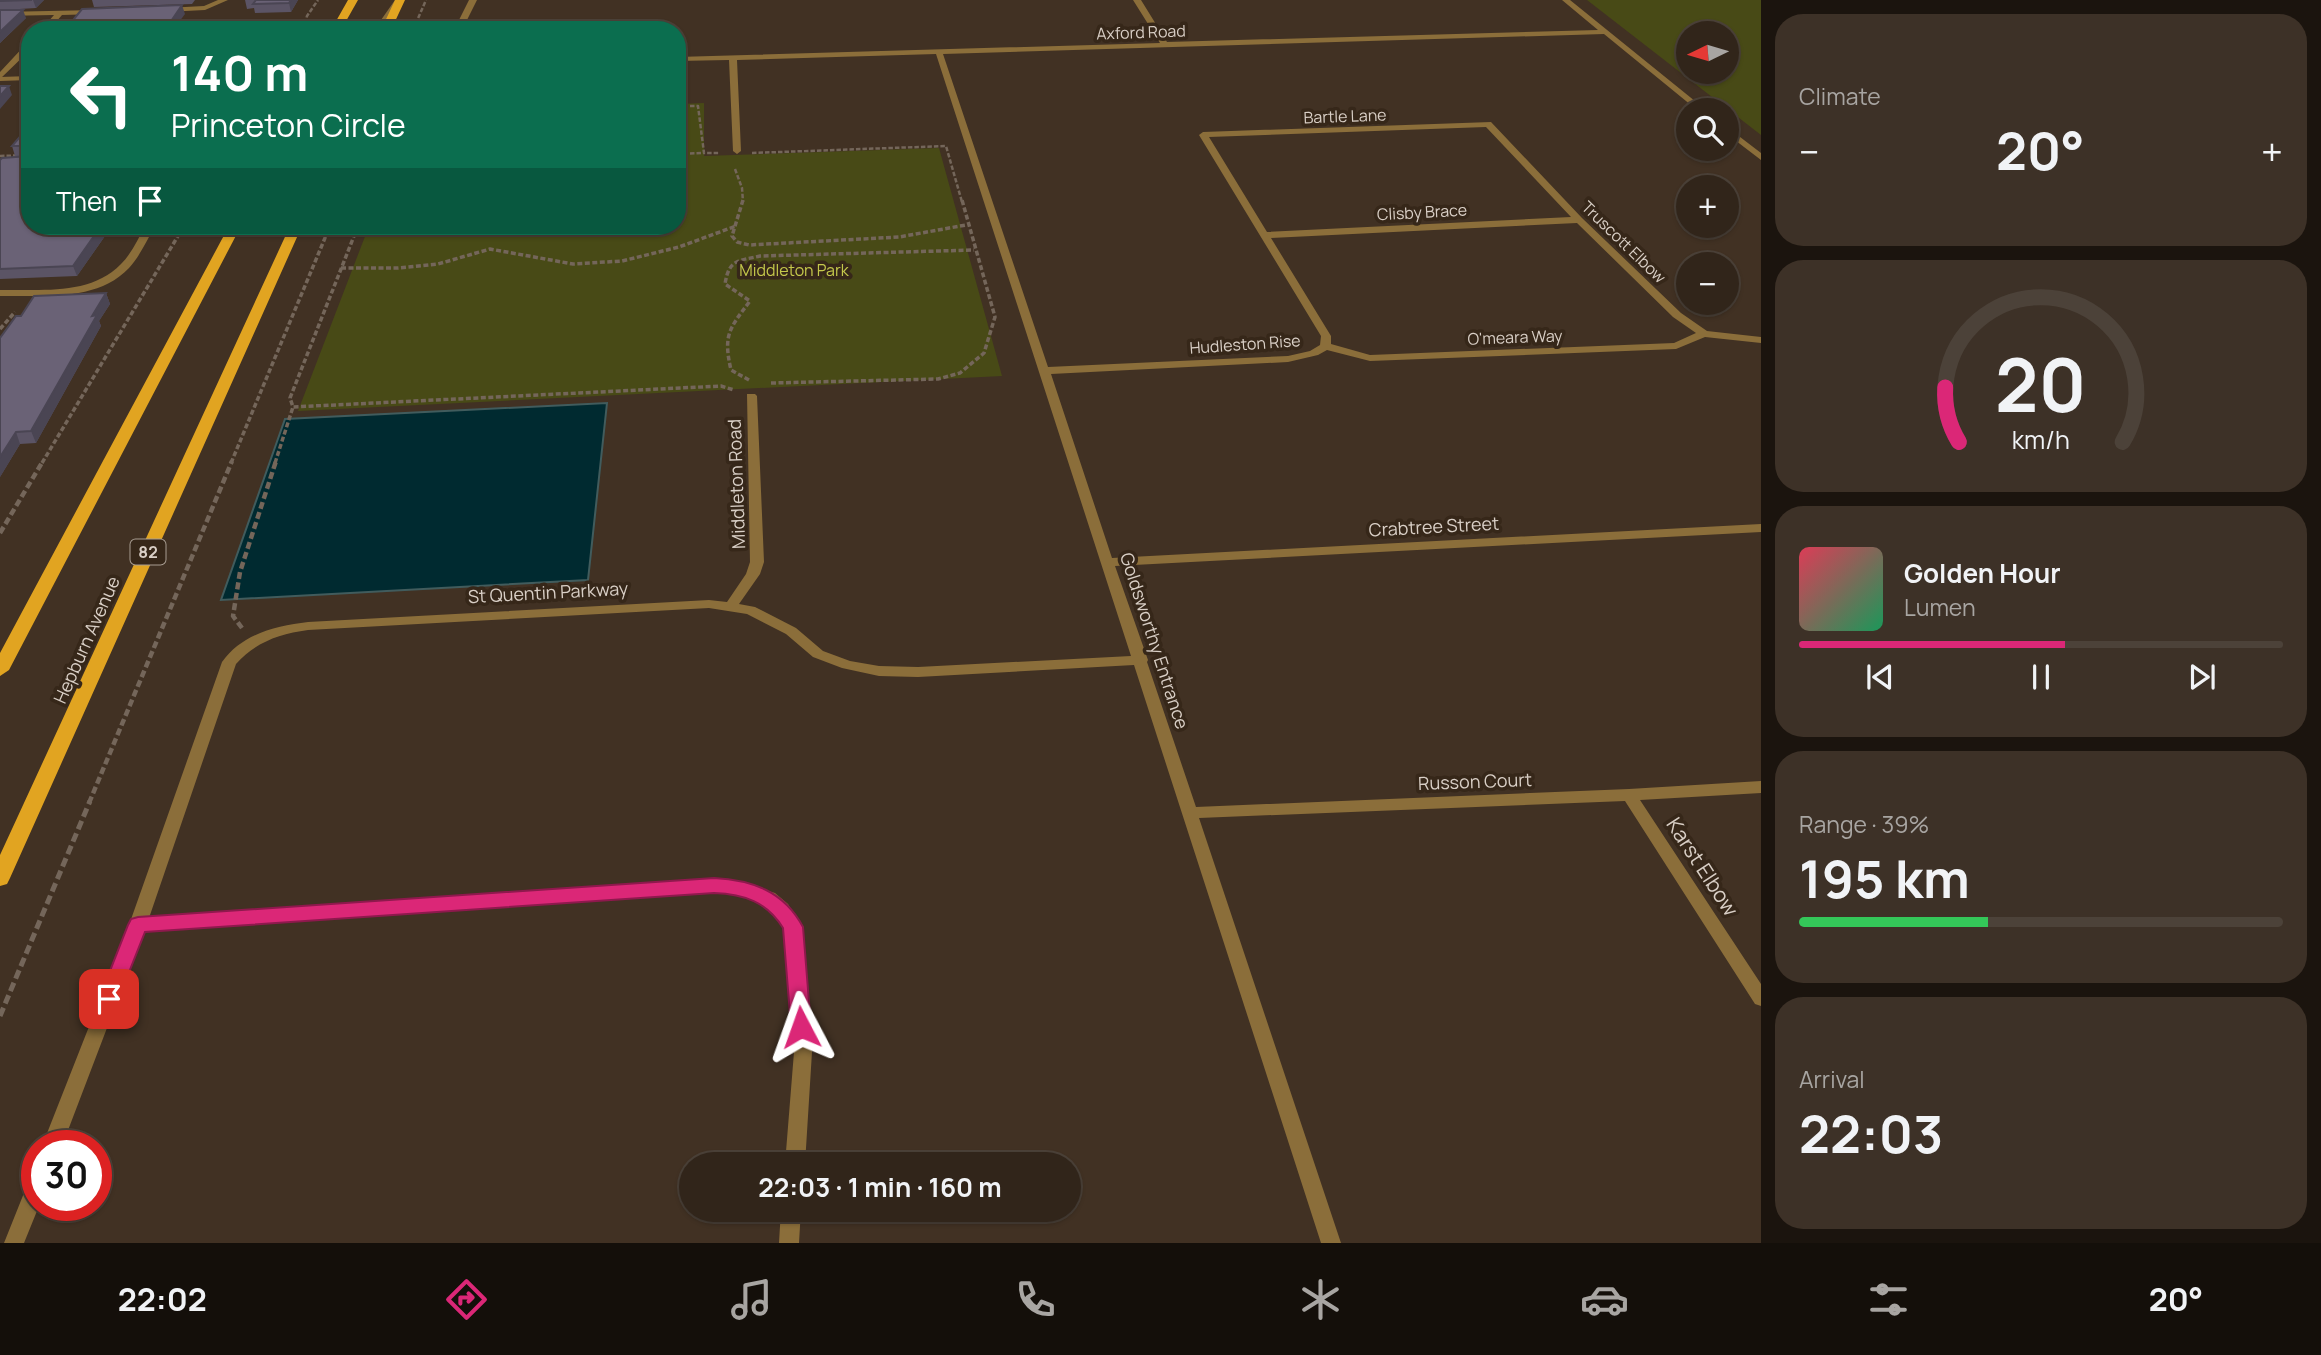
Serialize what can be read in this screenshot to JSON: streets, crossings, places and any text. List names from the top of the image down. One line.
{"streets":{"main road":["82","Hepburn Avenue"],"street":["Axford Road","Bartle Lane","Clisby Brace","Truscott Elbow","O'meara Way","Hudleston Rise","Middleton Road","Crabtree Street","St Quentin Parkway","Goldsworthy Entrance","Russon Court","Karst Elbow"]},"crossings":[["Axford Road","Goldsworthy Entrance"],["Bartle Lane","Truscott Elbow"],["Bartle Lane","Hudleston Rise"],["Clisby Brace","Truscott Elbow"],["Clisby Brace","Hudleston Rise"],["Truscott Elbow","O'meara Way"],["O'meara Way","Hudleston Rise"],["Hudleston Rise","Goldsworthy Entrance"],["Middleton Road","St Quentin Parkway"],["Crabtree Street","Goldsworthy Entrance"],["St Quentin Parkway","Goldsworthy Entrance"],["Goldsworthy Entrance","Russon Court"],["Russon Court","Karst Elbow"]],"parks":["Middleton Park"],"north":"left","page":{"tile":["Climate",["Range · 39%","195 km"],["Arrival","22:03"]],"map_buttons":["+","−"],"turn":["140 m","Princeton Circle"],"heat":["−","20°","+"],"then":"Then","song":["Golden Hour","Lumen"],"limit":"30","trip":"22:03 · 1 min · 160 m","tabs":["22:02","20°"],"gauge":["20","km/h"]}}
